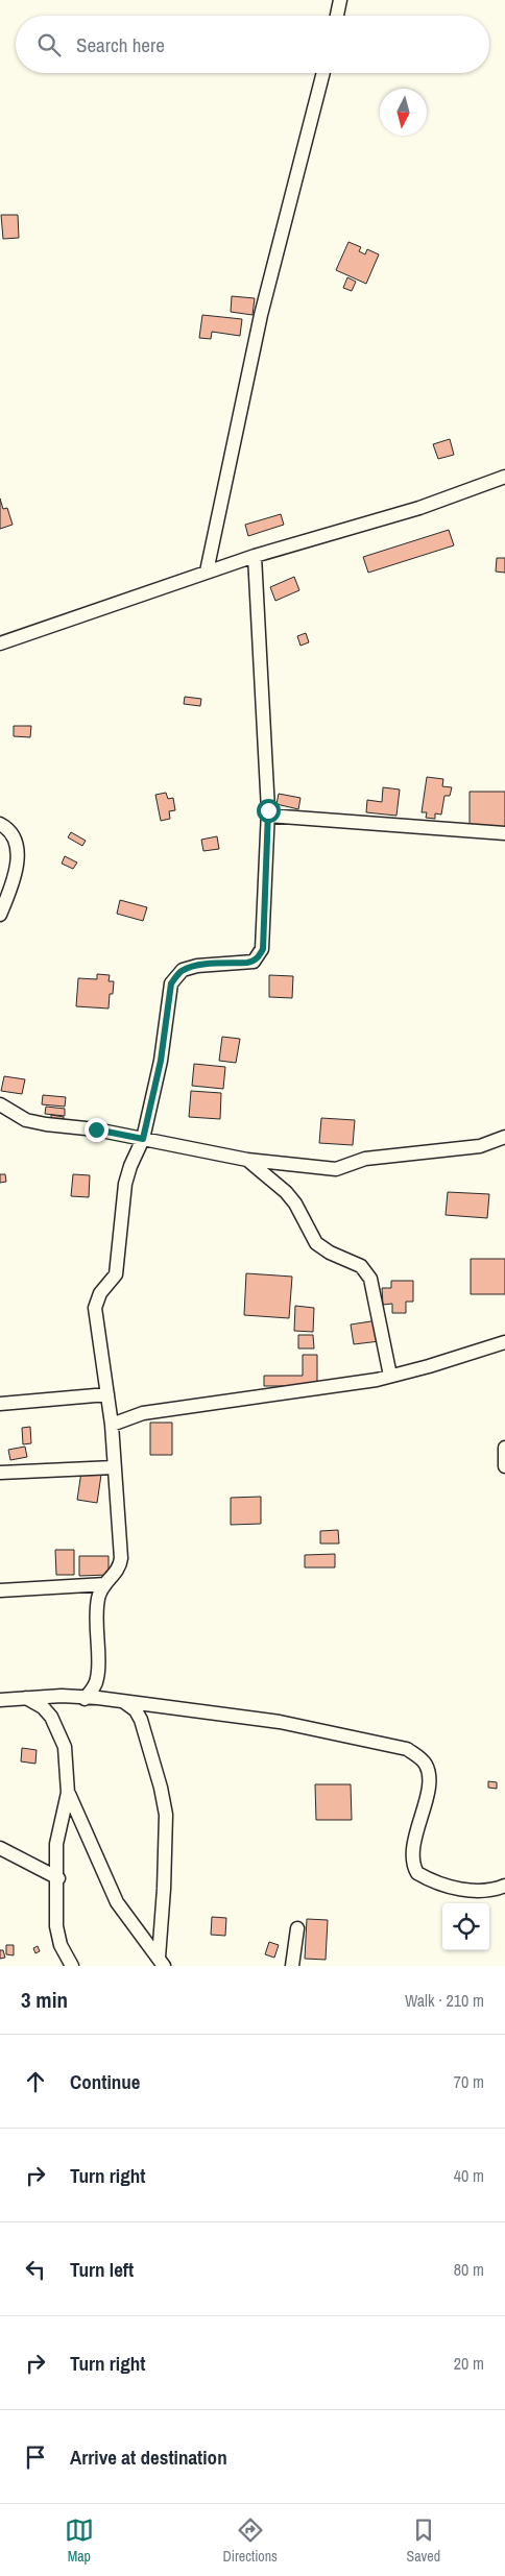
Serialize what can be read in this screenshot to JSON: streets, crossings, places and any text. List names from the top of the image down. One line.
{"north":"bottom","page":{"search":"Search here","heading":["3 min","Walk · 210 m"],"list":[["Continue","70 m"],["Turn right","40 m"],["Turn left","80 m"],["Turn right","20 m"],"Arrive at destination"],"nav":["Map","Directions","Saved"]}}
